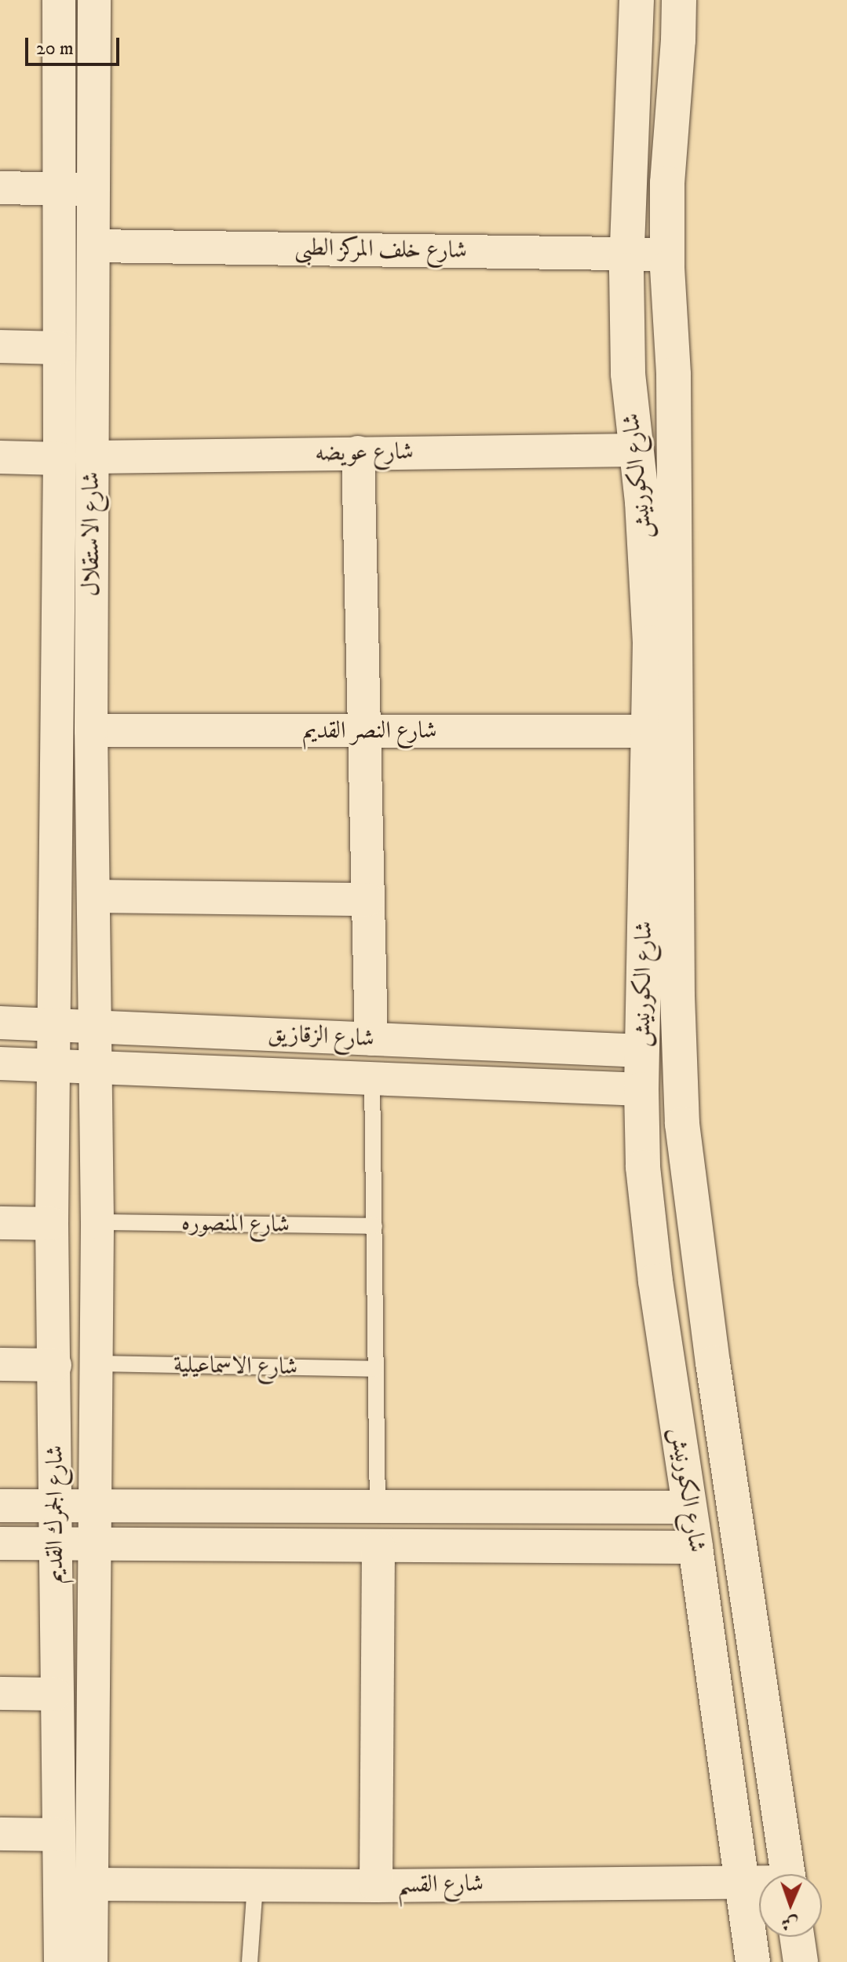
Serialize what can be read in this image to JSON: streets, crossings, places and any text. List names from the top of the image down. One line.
{"streets":{"main road":["شارع الكورنيش"],"street":["شارع خلف المركز الطبى","شارع عويضه","شارع الاستقلال","شارع النصر القديم","شارع الزقازيق","شارع الجمرك القديم","شارع القسم"],"lane":["شارع المنصوره","شارع الاسماعيلية"]},"crossings":[["شارع خلف المركز الطبى","شارع الكورنيش"],["شارع خلف المركز الطبى","شارع الاستقلال"],["شارع عويضه","شارع الكورنيش"],["شارع عويضه","شارع الاستقلال"],["شارع الكورنيش","شارع النصر القديم"],["شارع الكورنيش","شارع الزقازيق"],["شارع الكورنيش","شارع القسم"],["شارع الاستقلال","شارع النصر القديم"],["شارع الاستقلال","شارع الزقازيق"],["شارع الاستقلال","شارع الجمرك القديم"],["شارع الزقازيق","شارع الجمرك القديم"],["شارع المنصوره","شارع الجمرك القديم"],["شارع الاسماعيلية","شارع الجمرك القديم"],["شارع الجمرك القديم","شارع القسم"]],"scale_bar":"20 m","north":"bottom"}
